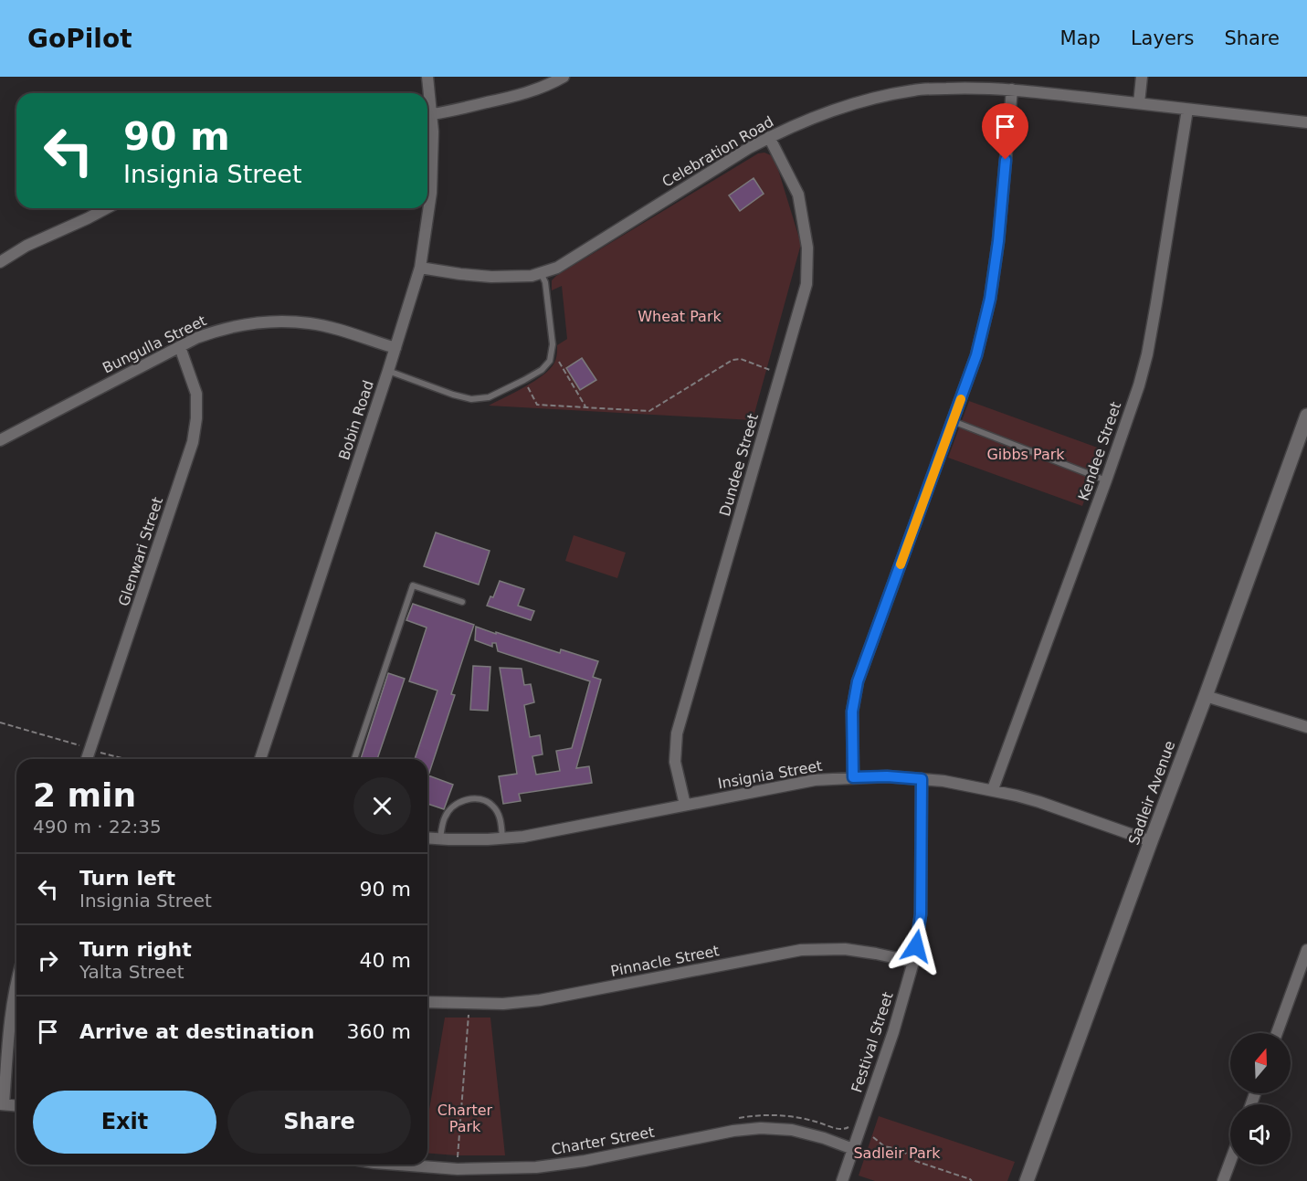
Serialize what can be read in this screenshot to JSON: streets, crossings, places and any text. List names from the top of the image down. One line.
{"streets":{"street":["Celebration Road","Bungulla Street","Bobin Road","Kendee Street","Dundee Street","Glenwari Street","Insignia Street","Sadleir Avenue","Pinnacle Street","Festival Street","Charter Street"]},"crossings":[["Celebration Road","Bobin Road"],["Celebration Road","Kendee Street"],["Celebration Road","Dundee Street"],["Bungulla Street","Bobin Road"],["Bungulla Street","Glenwari Street"],["Kendee Street","Insignia Street"],["Dundee Street","Insignia Street"],["Insignia Street","Sadleir Avenue"],["Insignia Street","Festival Street"],["Pinnacle Street","Festival Street"],["Festival Street","Charter Street"]],"parks":["Wheat Park","Gibbs Park","Charter Park","Sadleir Park"],"north":"top","page":{"header":"GoPilot","nav":["Map","Layers","Share"],"turn":["90 m","Insignia Street"],"heading":["2 min","490 m · 22:35"],"list":[{"name":"Turn left","note":"Insignia Street","value":"90 m"},{"name":"Turn right","note":"Yalta Street","value":"40 m"},{"name":"Arrive at destination","value":"360 m"}],"buttons":["Exit","Share"]}}
